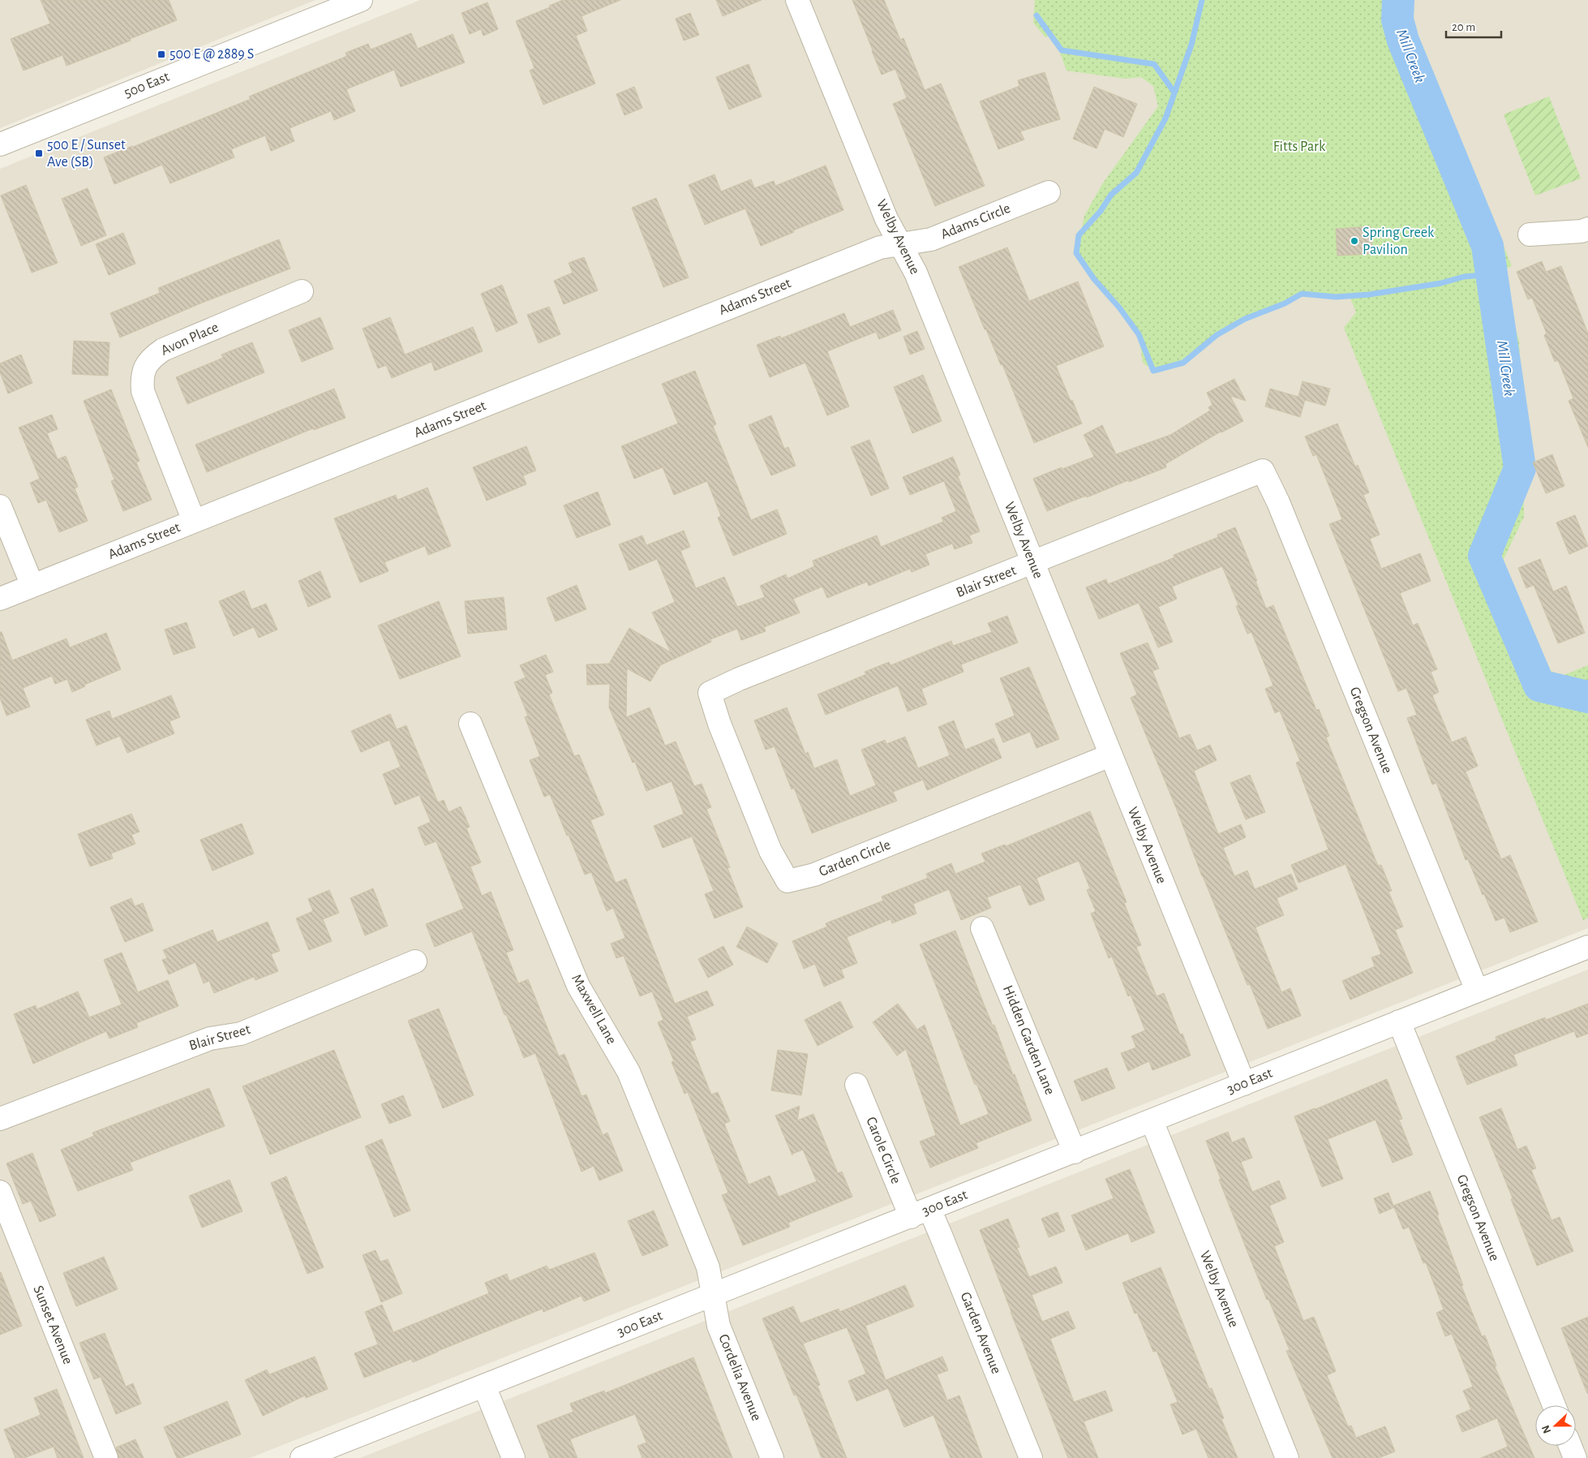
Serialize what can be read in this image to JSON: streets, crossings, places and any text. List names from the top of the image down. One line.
{"streets":{"street":["500 East","Adams Circle","Welby Avenue","Adams Street","Avon Place","Blair Street","Gregson Avenue","Garden Circle","Maxwell Lane","Hidden Garden Lane","300 East","Carole Circle","Sunset Avenue","Garden Avenue","Cordelia Avenue"]},"crossings":[["Adams Circle","Welby Avenue"],["Adams Circle","Adams Street"],["Welby Avenue","Adams Street"],["Welby Avenue","Blair Street"],["Welby Avenue","Garden Circle"],["Welby Avenue","300 East"],["Adams Street","Avon Place"],["Blair Street","Gregson Avenue"],["Blair Street","Garden Circle"],["Gregson Avenue","300 East"],["Maxwell Lane","300 East"],["Maxwell Lane","Cordelia Avenue"],["Hidden Garden Lane","300 East"],["300 East","Carole Circle"],["300 East","Garden Avenue"],["300 East","Cordelia Avenue"],["Carole Circle","Garden Avenue"]],"water":["Mill Creek"],"parks":["Fitts Park"],"places":{"transit":["500 E @ 2889 S","500 E / Sunset Ave (SB)"],"other":["Spring Creek Pavilion"]},"scale_bar":"20 m","north":"left"}
